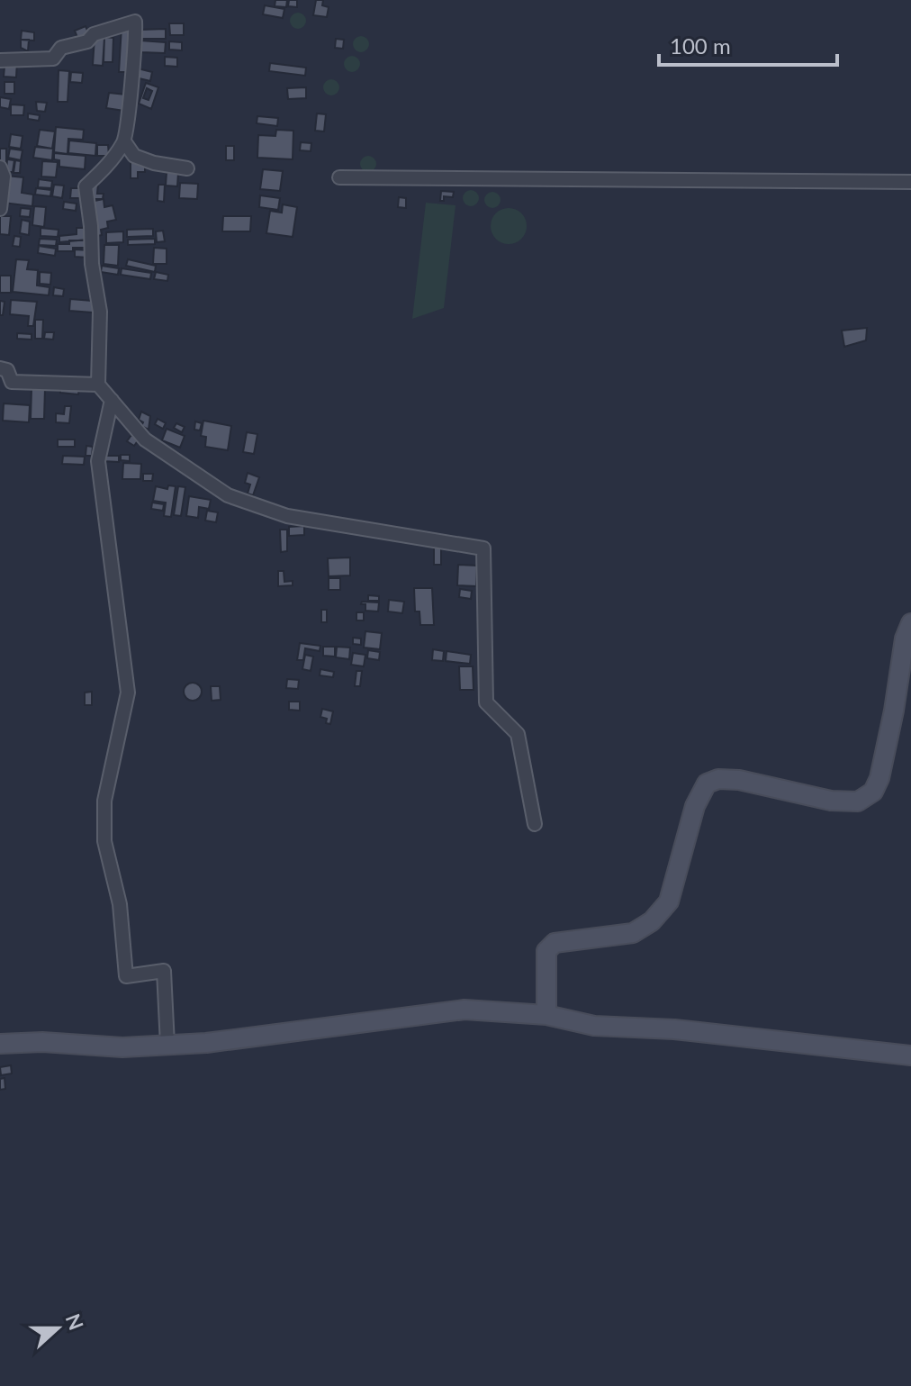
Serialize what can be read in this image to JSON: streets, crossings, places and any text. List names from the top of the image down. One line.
{"scale_bar":"100 m","north":"right"}
